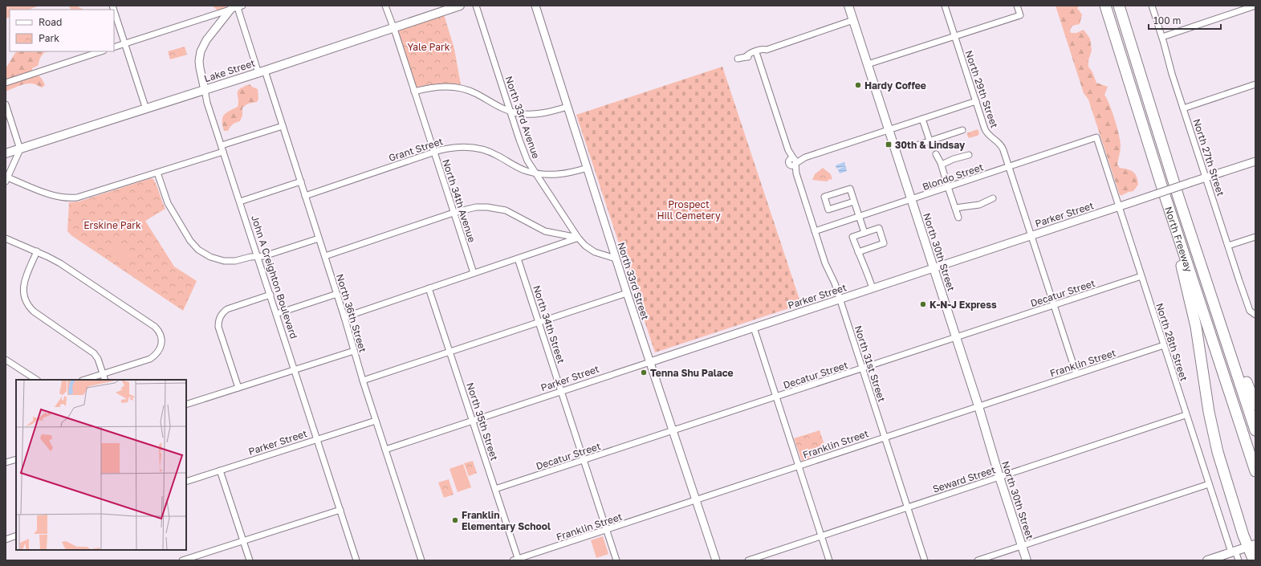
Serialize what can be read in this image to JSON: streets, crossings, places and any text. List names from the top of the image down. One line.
{"streets":{"highway":["North Freeway"],"main road":["Lake Street","North 30th Street"],"street":["North 29th Street","North 33rd Avenue","Grant Street","North 27th Street","Blondo Street","North 34th Avenue","Parker Street","John A Creighton Boulevard","North 33rd Street","Decatur Street","North 36th Street","North 34th Street","North 28th Street","Franklin Street","North 31st Street","North 35th Street","Seward Street"]},"crossings":[["Lake Street","North 34th Avenue"],["Lake Street","John A Creighton Boulevard"],["Lake Street","North 36th Street"],["North 29th Street","Blondo Street"],["North 29th Street","Parker Street"],["North 29th Street","Decatur Street"],["North 29th Street","Franklin Street"],["North 33rd Avenue","Grant Street"],["North 33rd Avenue","North 33rd Street"],["Grant Street","North 34th Avenue"],["Grant Street","North 33rd Street"],["Grant Street","North 36th Street"],["North 27th Street","Parker Street"],["Blondo Street","North 30th Street"],["Blondo Street","North 28th Street"],["Blondo Street","North 31st Street"],["Parker Street","North 30th Street"],["Parker Street","John A Creighton Boulevard"],["Parker Street","North 33rd Street"],["Parker Street","North 36th Street"],["Parker Street","North 34th Street"],["Parker Street","North 28th Street"],["Parker Street","North 31st Street"],["Parker Street","North 35th Street"],["North 30th Street","Decatur Street"],["North 30th Street","Franklin Street"],["North 30th Street","Seward Street"],["John A Creighton Boulevard","North 36th Street"],["North 33rd Street","Decatur Street"],["North 33rd Street","Franklin Street"],["Decatur Street","North 34th Street"],["Decatur Street","North 28th Street"],["Decatur Street","North 31st Street"],["Decatur Street","North 35th Street"],["North 34th Street","Franklin Street"],["North 28th Street","Franklin Street"],["North 28th Street","Seward Street"],["Franklin Street","North 31st Street"],["Franklin Street","North 35th Street"],["North 31st Street","Seward Street"]],"parks":["Yale Park","Prospect Hill Cemetery","Erskine Park"],"places":{"other":["Hardy Coffee","K-N-J Express","Tenna Shu Palace","Franklin Elementary School"],"transit":["30th & Lindsay"]},"legend":["Road","Park"],"scale_bar":"100 m"}
